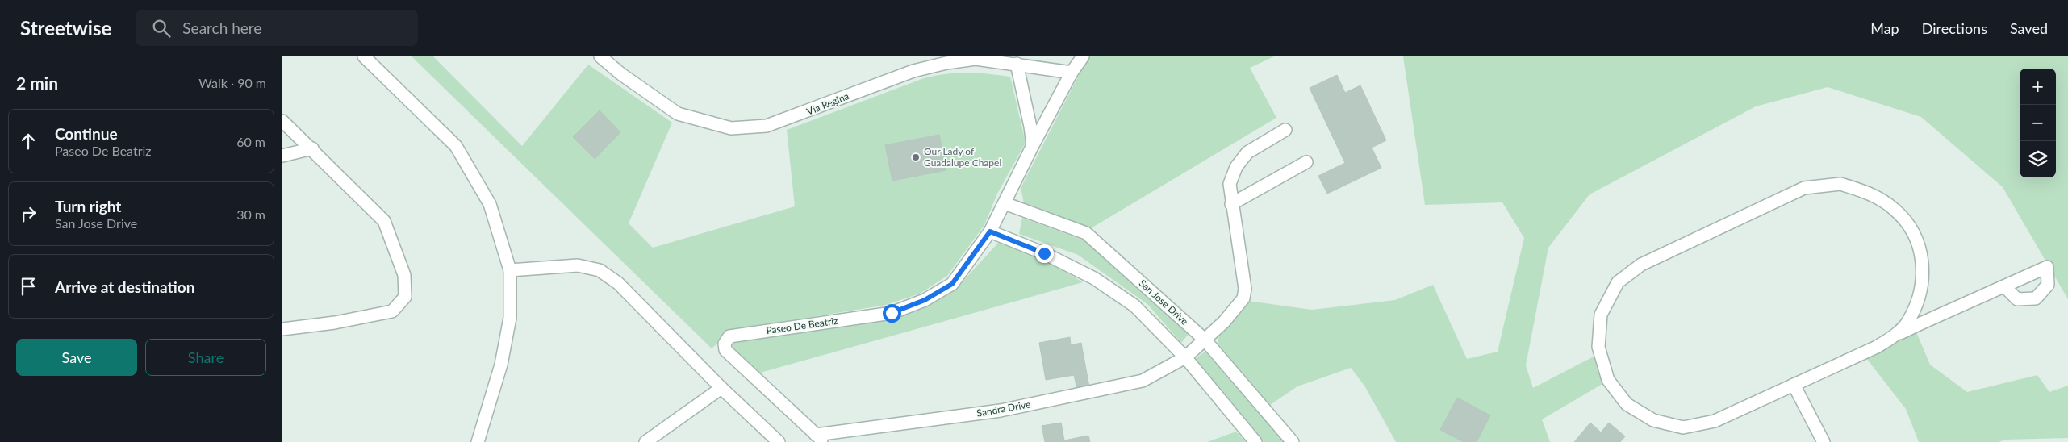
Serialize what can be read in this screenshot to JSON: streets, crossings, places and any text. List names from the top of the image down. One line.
{"streets":{"street":["Via Regina","San Jose Drive","Paseo De Beatriz","Sandra Drive"]},"crossings":[["San Jose Drive","Sandra Drive"],["Paseo De Beatriz","Sandra Drive"]],"places":["Our Lady of Guadalupe Chapel"],"page":{"header":"Streetwise","search":"Search here","nav":["Map","Directions","Saved"],"heading":["2 min","Walk · 90 m"],"map_buttons":["+","−"],"list":[["Continue","Paseo De Beatriz","60 m"],["Turn right","San Jose Drive","30 m"],"Arrive at destination"],"buttons":["Save","Share"]}}
